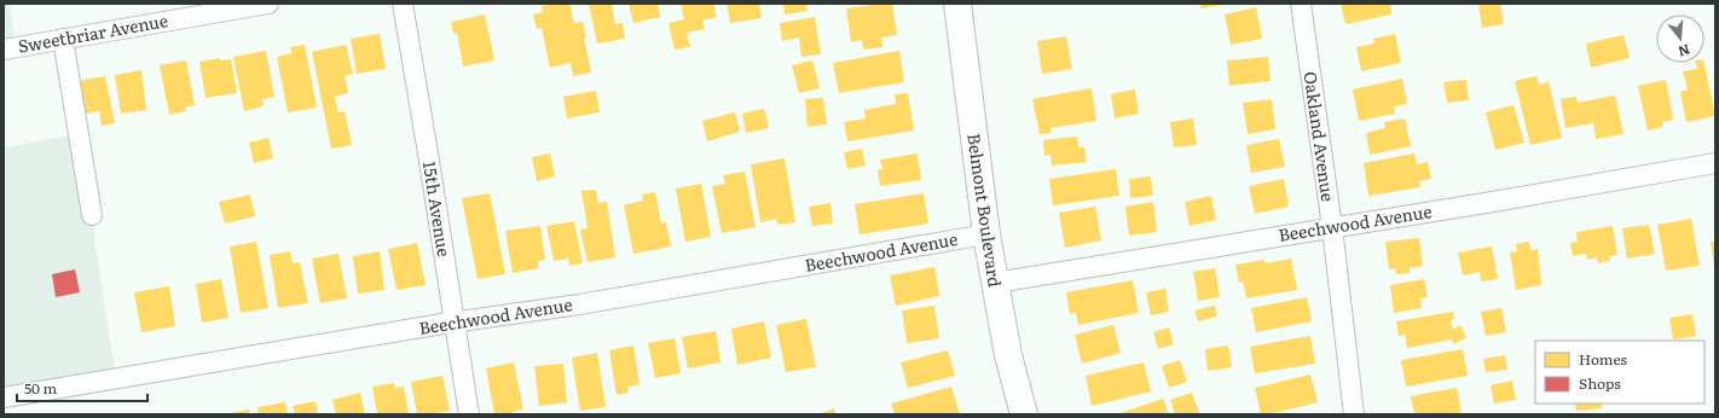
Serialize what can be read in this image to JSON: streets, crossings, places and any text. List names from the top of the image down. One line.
{"streets":{"street":["Sweetbriar Avenue","Oakland Avenue","15th Avenue","Belmont Boulevard","Beechwood Avenue"]},"crossings":[["Oakland Avenue","Beechwood Avenue"],["15th Avenue","Beechwood Avenue"],["Belmont Boulevard","Beechwood Avenue"]],"legend":["Homes","Shops"],"scale_bar":"50 m","north":"bottom"}
